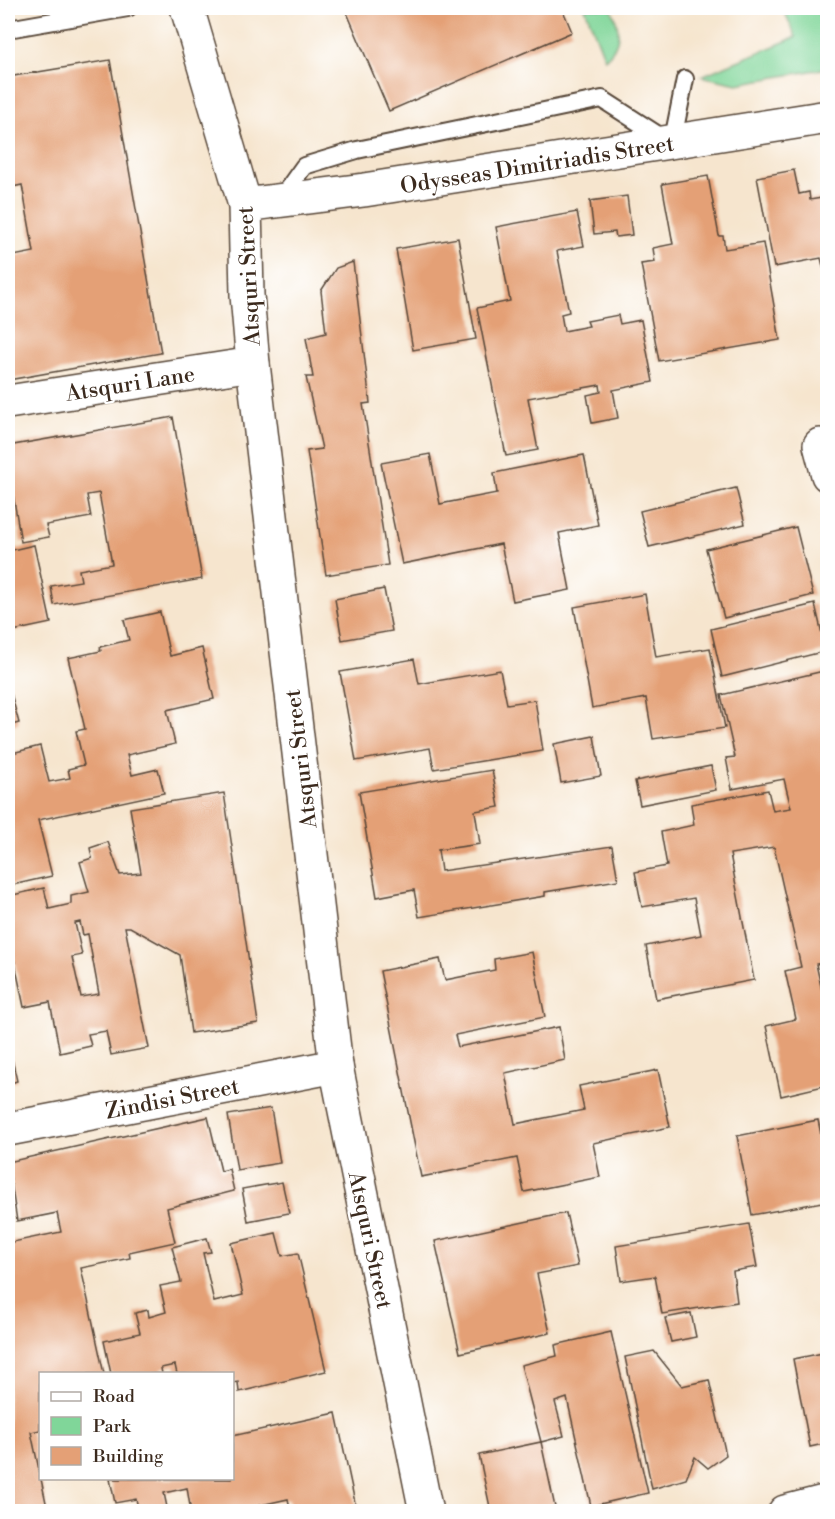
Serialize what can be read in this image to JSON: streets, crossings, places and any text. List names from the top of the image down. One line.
{"streets":{"street":["Odysseas Dimitriadis Street","Atsquri Street","Atsquri Lane","Zindisi Street"]},"crossings":[["Odysseas Dimitriadis Street","Atsquri Street"],["Atsquri Street","Atsquri Lane"],["Atsquri Street","Zindisi Street"]],"legend":["Road","Park","Building"]}
